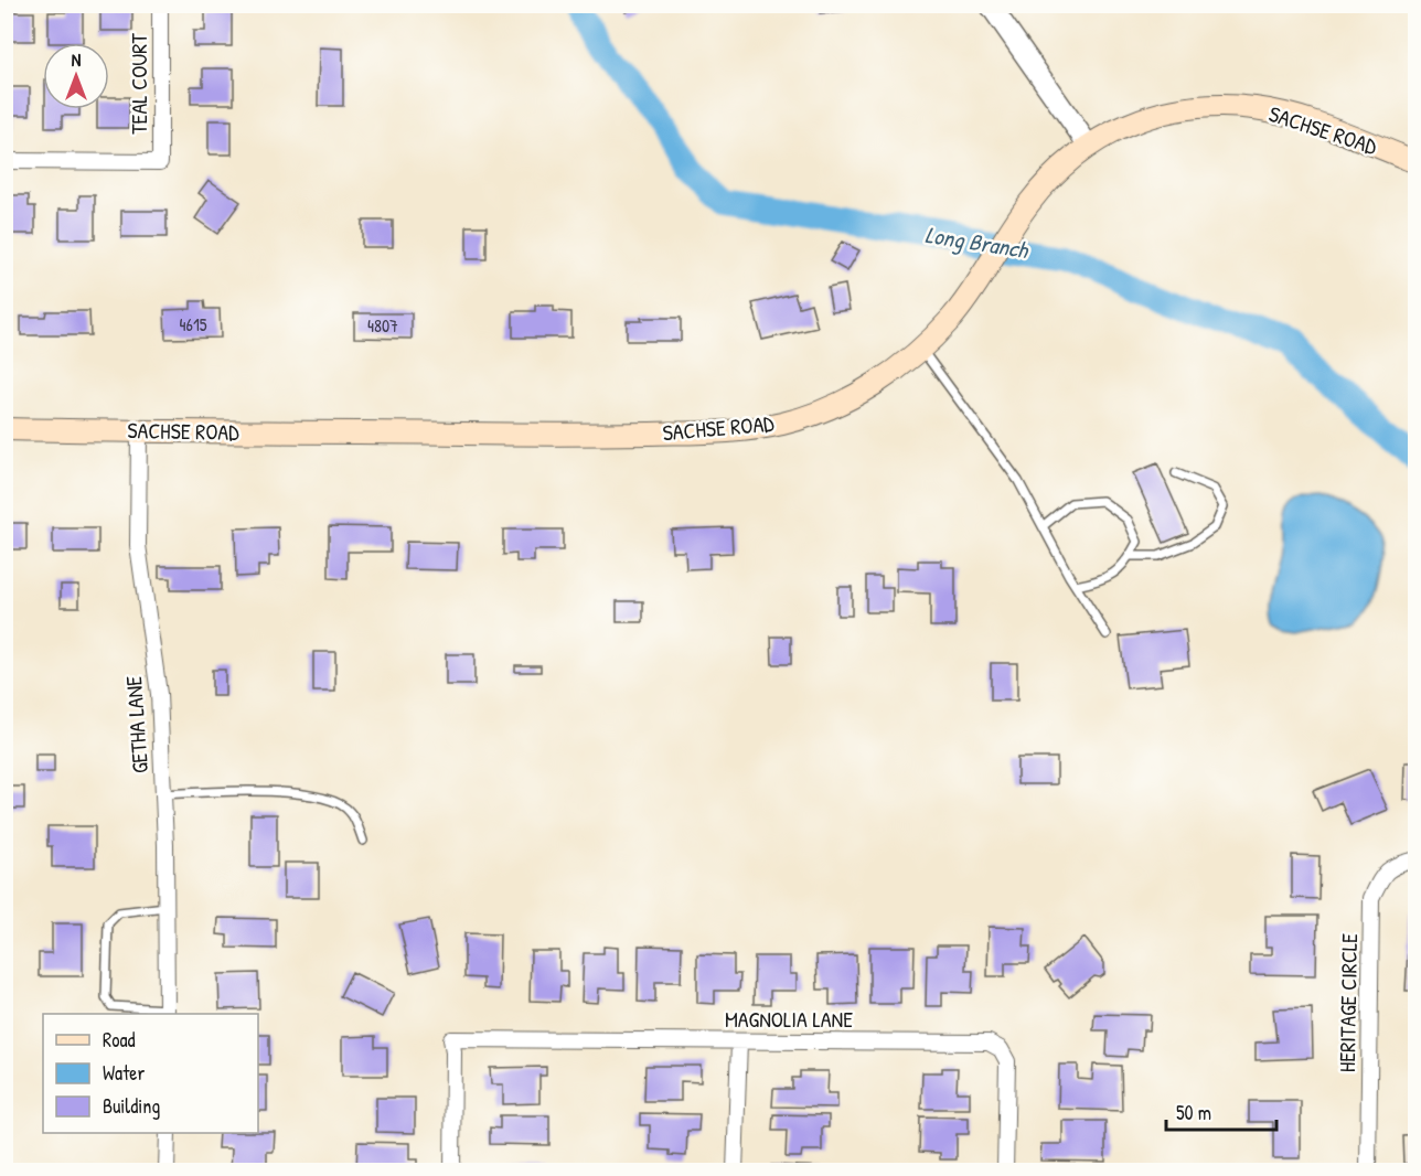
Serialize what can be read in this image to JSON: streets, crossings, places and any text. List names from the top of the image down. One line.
{"streets":{"main road":["SACHSE ROAD"],"street":["TEAL COURT","GETHA LANE","HERITAGE CIRCLE","MAGNOLIA LANE"]},"crossings":[["SACHSE ROAD","GETHA LANE"]],"water":["Long Branch"],"house_numbers":["4615","4807"],"legend":["Road","Water","Building"],"scale_bar":"50 m","north":"top"}
